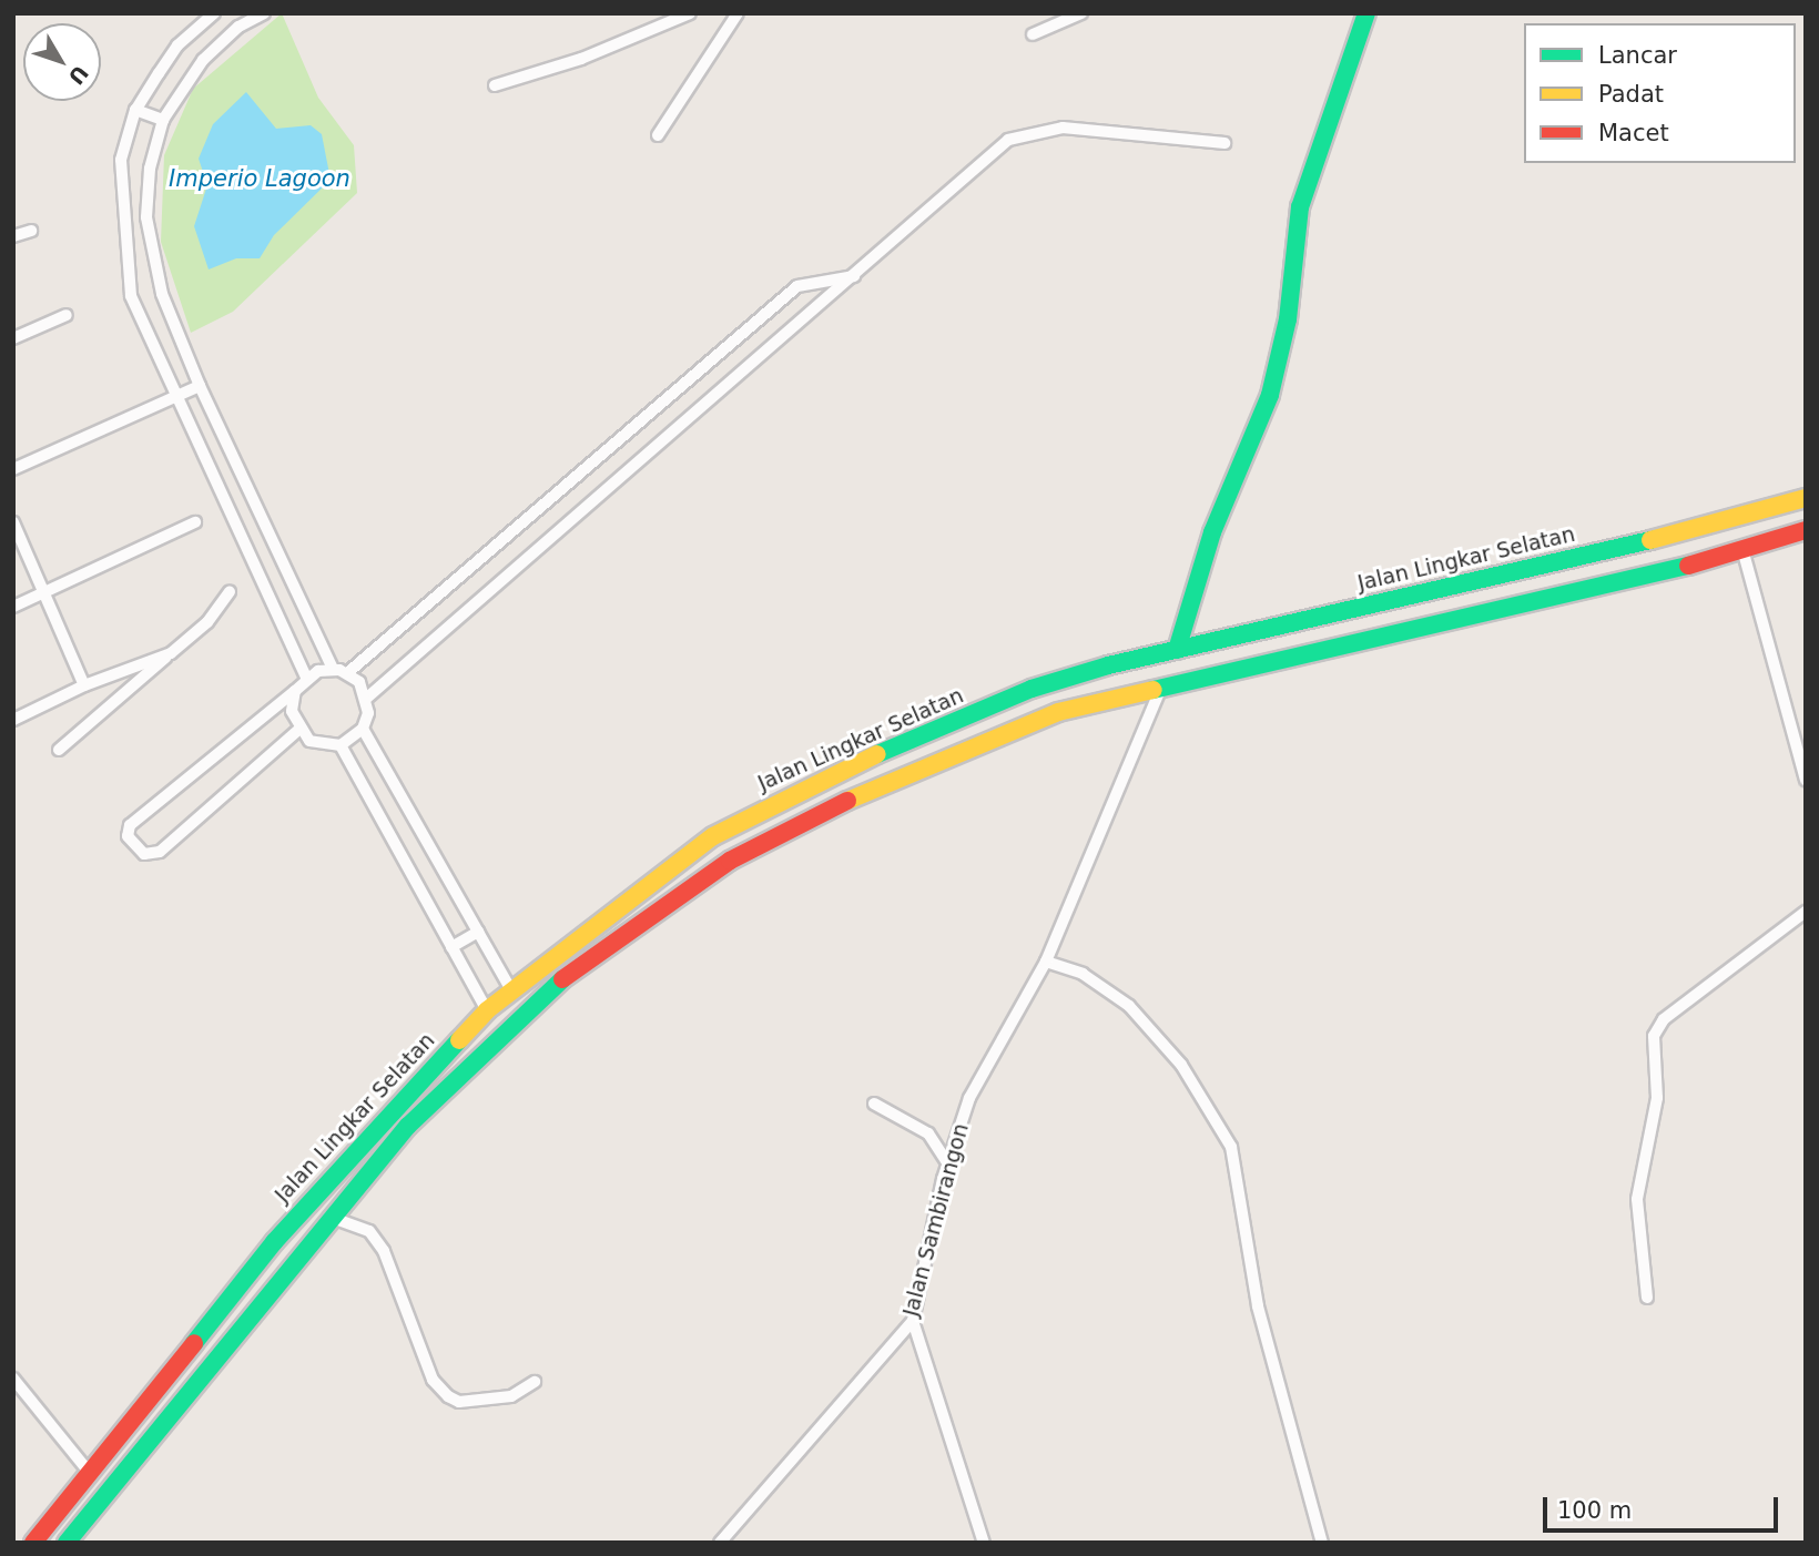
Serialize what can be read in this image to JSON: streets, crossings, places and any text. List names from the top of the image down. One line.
{"streets":{"main road":["Jalan Lingkar Selatan"],"street":["Jalan Sambirangon"]},"crossings":[["Jalan Lingkar Selatan","Jalan Sambirangon"]],"water":["Imperio Lagoon"],"legend":["Lancar","Padat","Macet"],"scale_bar":"100 m","north":"bottom right"}
